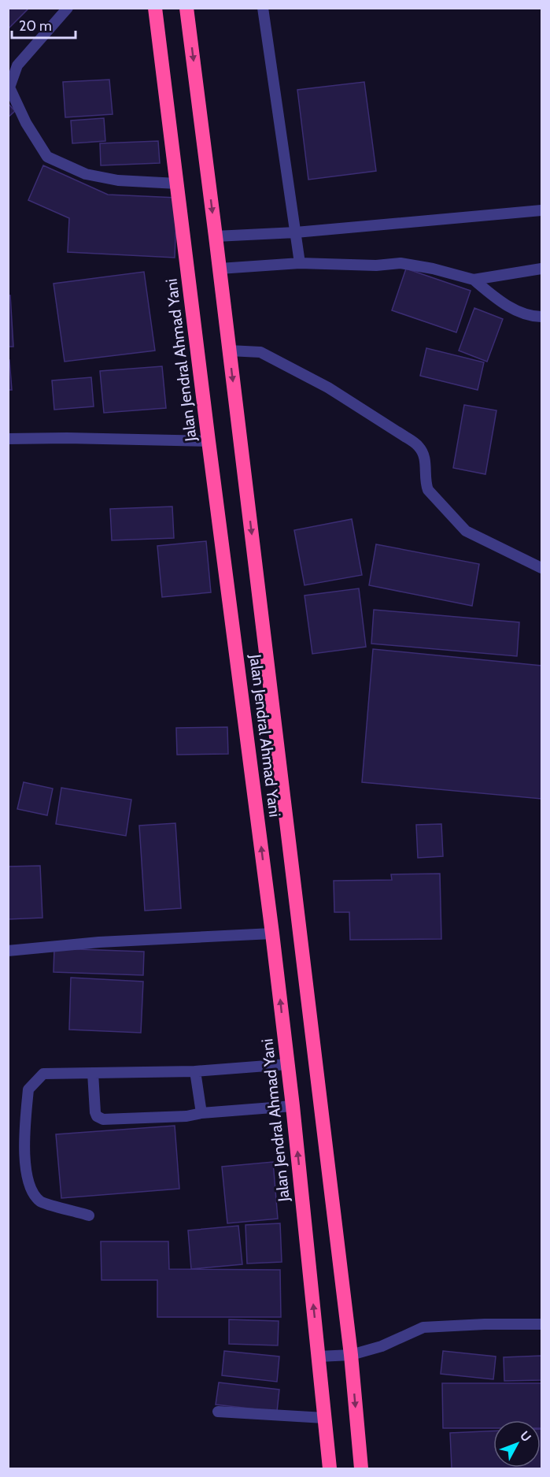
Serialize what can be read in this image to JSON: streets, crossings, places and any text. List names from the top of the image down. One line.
{"streets":{"highway":["Jalan Jendral Ahmad Yani"]},"scale_bar":"20 m","north":"top right"}
